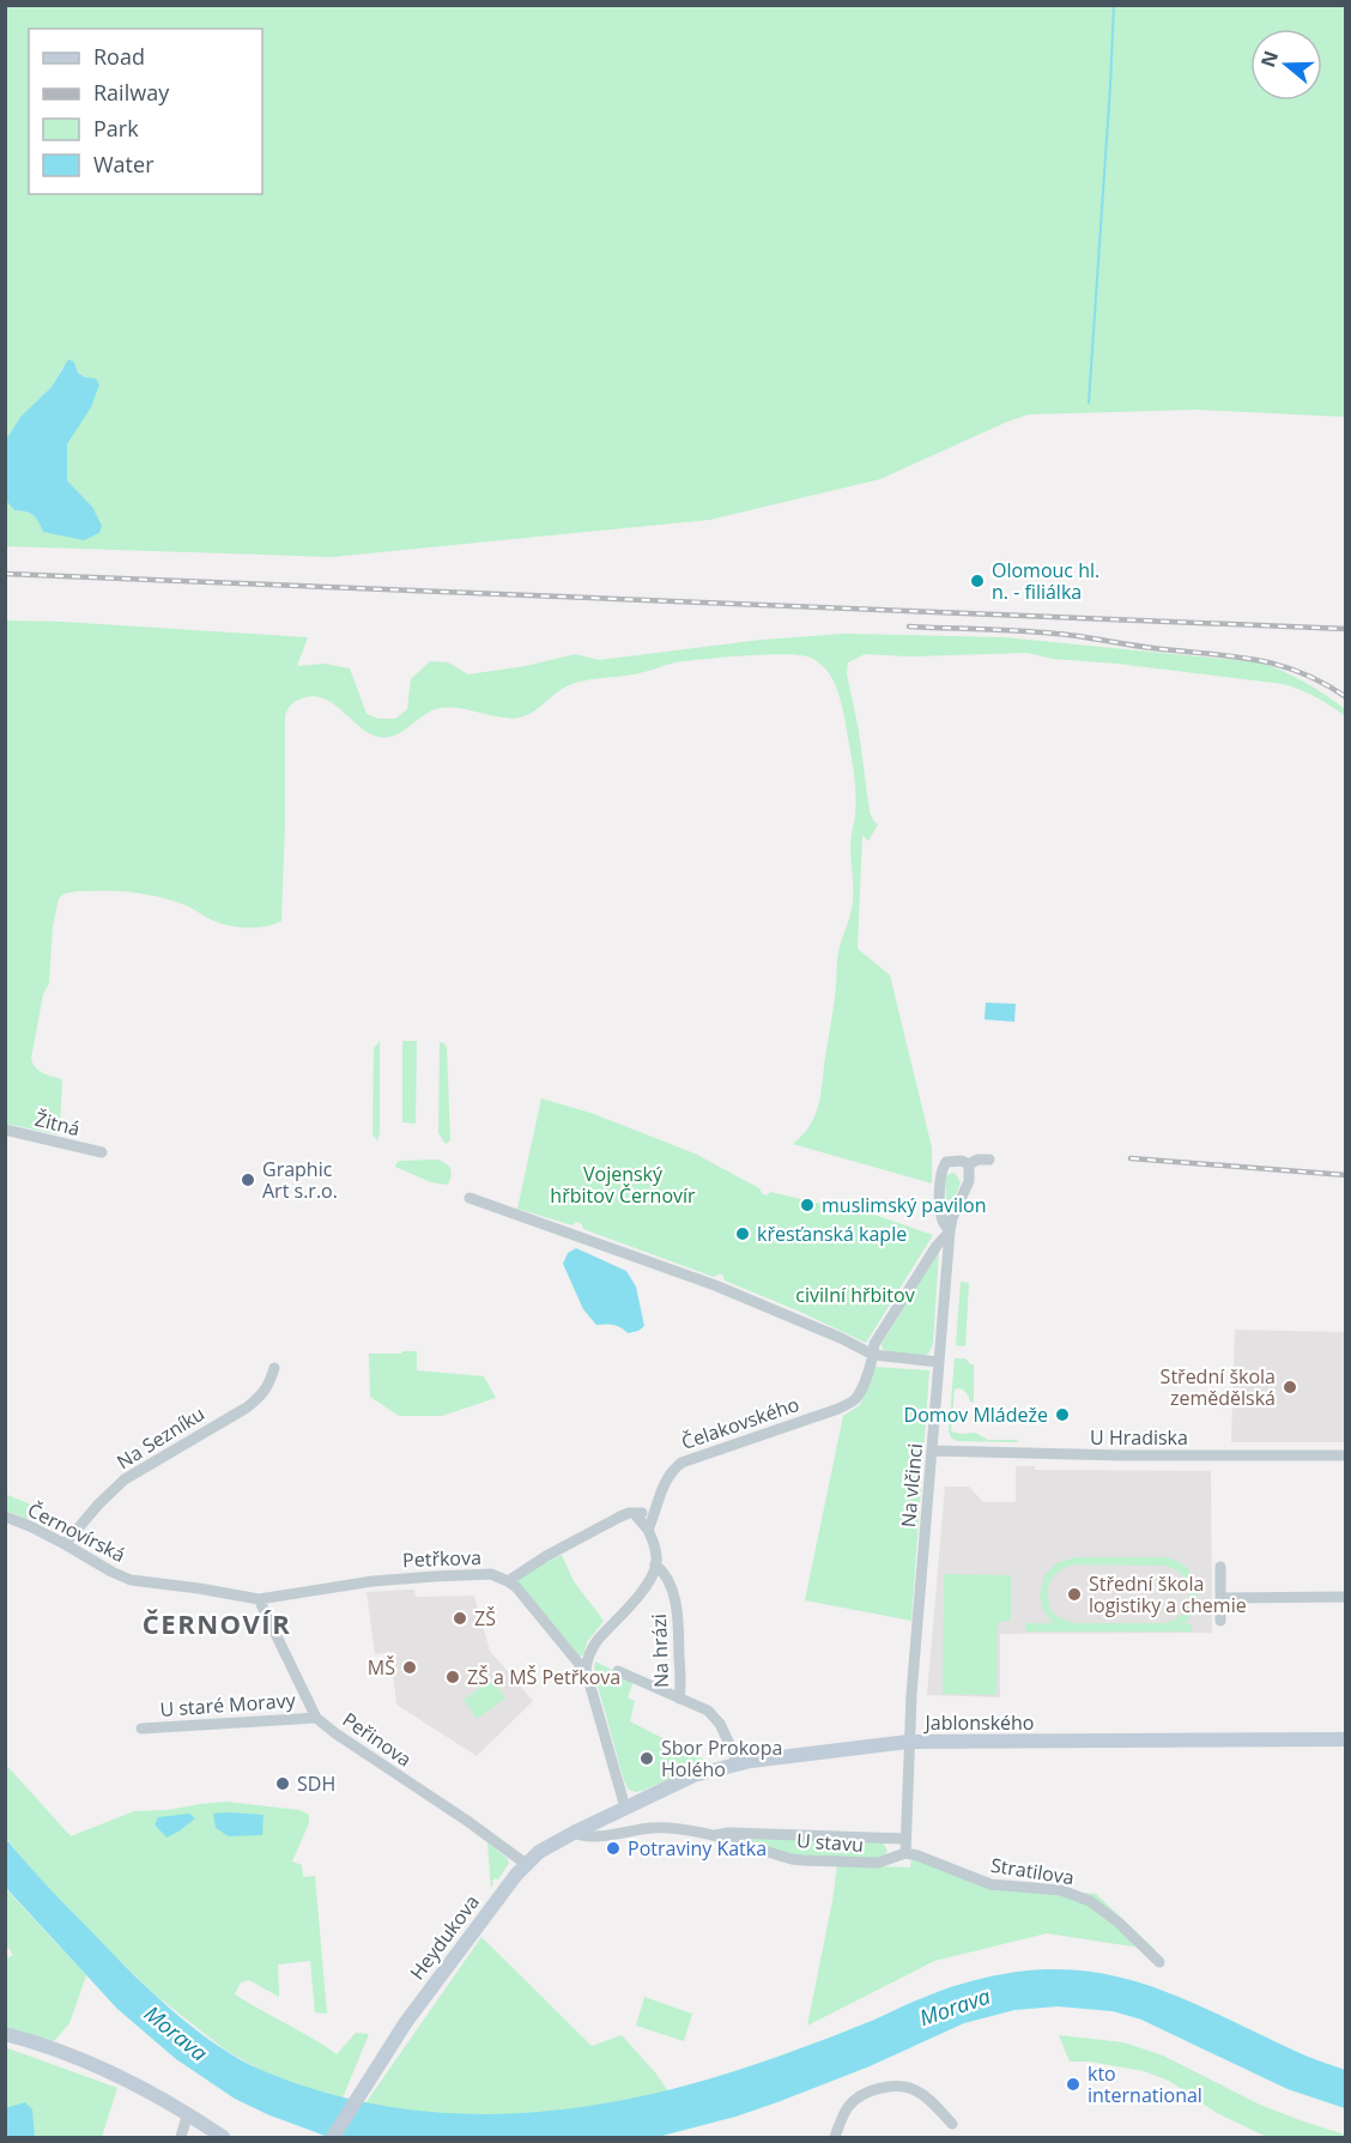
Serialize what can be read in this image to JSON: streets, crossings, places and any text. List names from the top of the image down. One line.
{"streets":{"street":["Žitná","Čelakovského","Na Sezníku","U Hradiska","Na vlčinci","Černovírská","Petřkova","Na hrázi","U staré Moravy","Jablonského","Peřinova","U stavu","Stratilova","Heydukova"]},"crossings":[["Čelakovského","Na vlčinci"],["Čelakovského","Na hrázi"],["Na Sezníku","Černovírská"],["U Hradiska","Na vlčinci"],["Na vlčinci","Jablonského"],["Černovírská","Petřkova"],["Černovírská","Peřinova"],["Petřkova","Peřinova"],["U staré Moravy","Peřinova"],["Jablonského","Heydukova"],["Peřinova","Heydukova"],["U stavu","Stratilova"],["U stavu","Heydukova"]],"districts":["ČERNOVÍR"],"water":["Morava"],"parks":["Vojenský hřbitov Černovír","civilní hřbitov"],"places":["Olomouc hl. n. - filiálka","Graphic Art s.r.o.","muslimský pavilon","křesťanská kaple","Střední škola zemědělská","Domov Mládeže","Střední škola logistiky a chemie","ZŠ","MŠ","ZŠ a MŠ Petřkova","Sbor Prokopa Holého","SDH","Potraviny Katka","kto international"],"legend":["Road","Railway","Park","Water"],"north":"left"}
